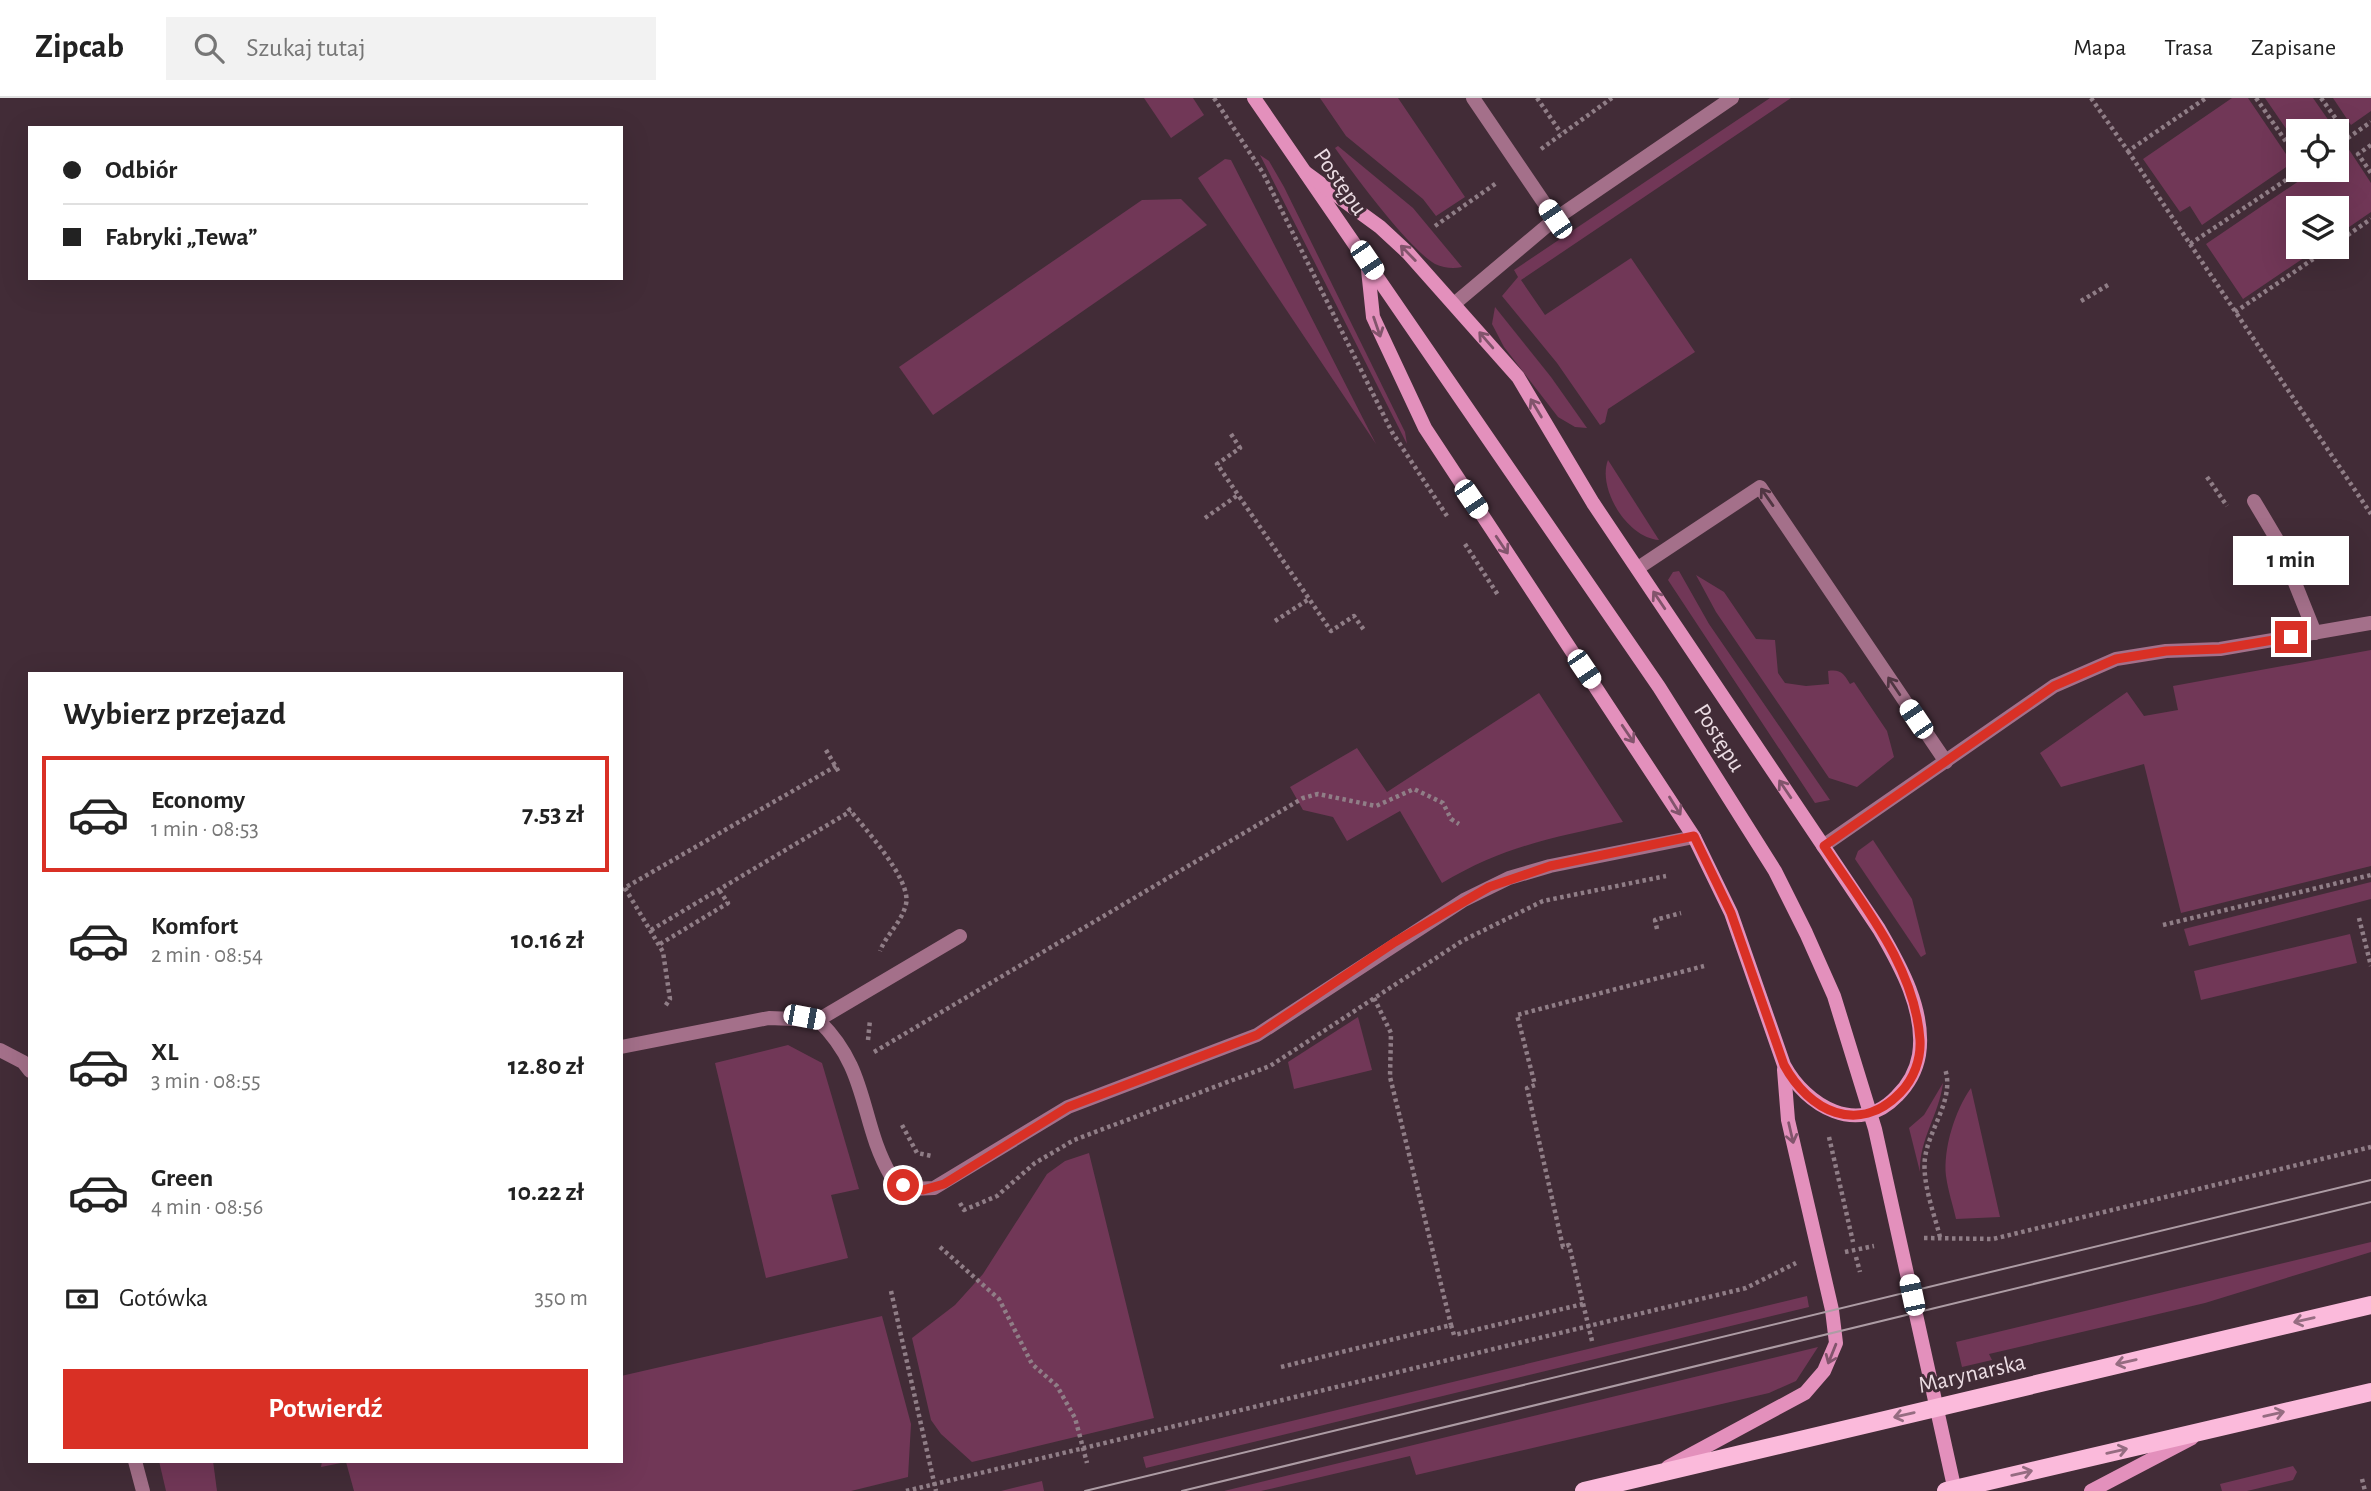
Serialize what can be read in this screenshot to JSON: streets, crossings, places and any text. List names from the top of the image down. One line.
{"streets":{"main road":["Marynarska"],"street":["Postępu"]},"page":{"header":"Zipcab","search":"Szukaj tutaj","nav":["Mapa","Trasa","Zapisane"],"banner":["Odbiór","Fabryki „Tewa”"],"bubble":"1 min","heading":"Wybierz przejazd","list":[{"name":"Economy","note":"1 min · 08:53","value":"7.53 zł"},{"name":"Komfort","note":"2 min · 08:54","value":"10.16 zł"},{"name":"XL","note":"3 min · 08:55","value":"12.80 zł"},{"name":"Green","note":"4 min · 08:56","value":"10.22 zł"}],"pay":["Gotówka","350 m"],"buttons":"Potwierdź"}}
